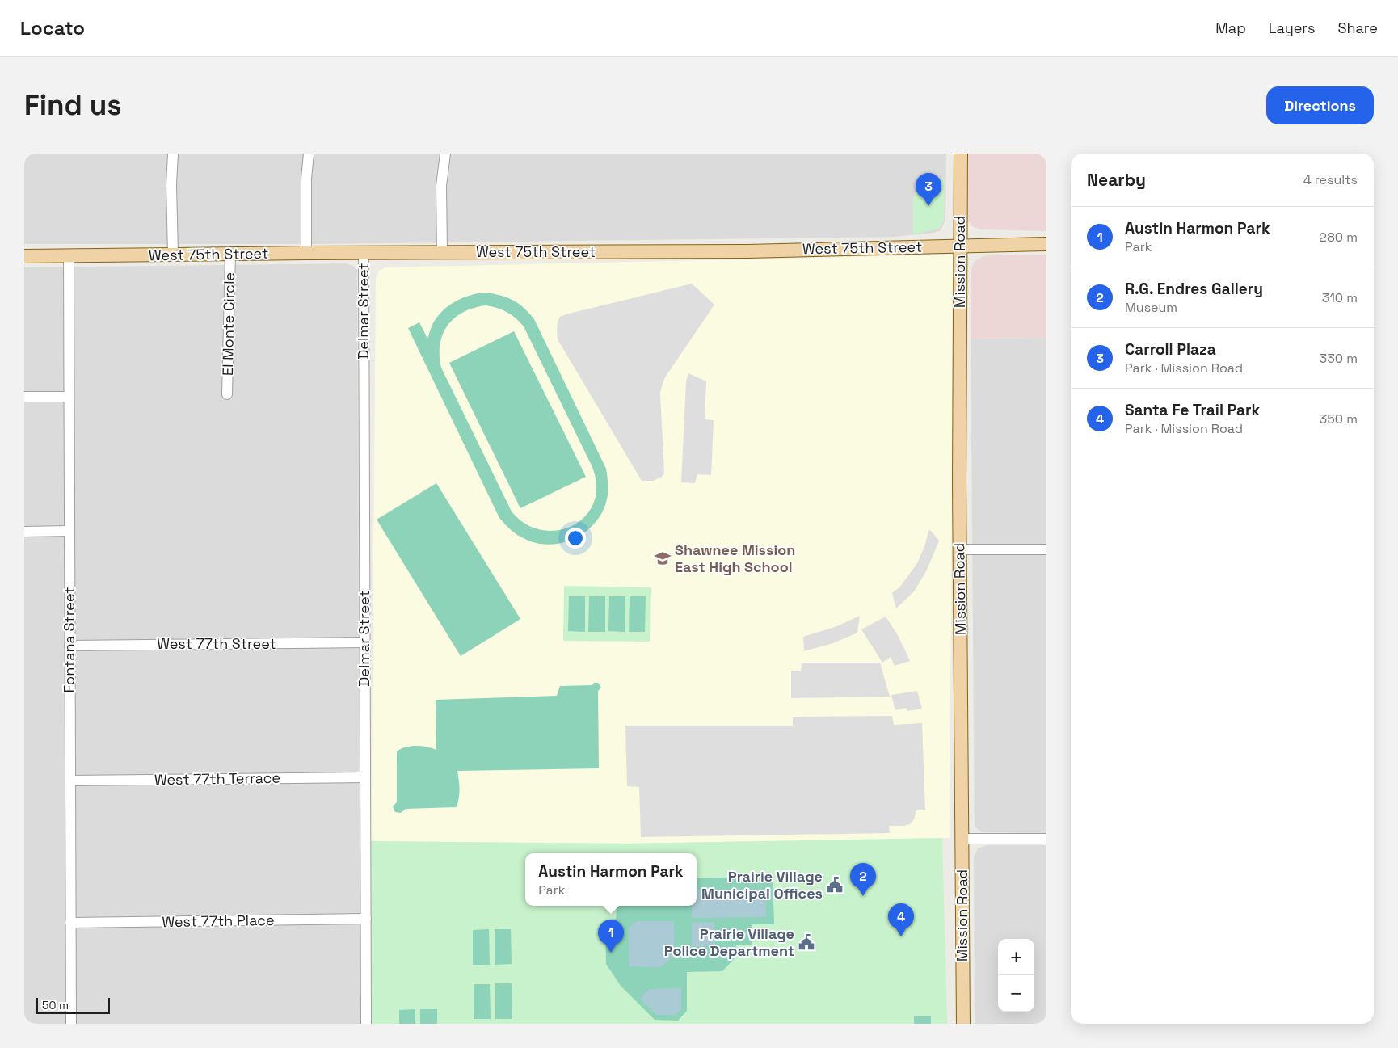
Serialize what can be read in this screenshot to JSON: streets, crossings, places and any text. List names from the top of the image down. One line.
{"streets":{"main road":["West 75th Street","Mission Road"],"street":["Delmar Street","El Monte Circle","Fontana Street","West 77th Street","West 77th Terrace","West 77th Place"]},"crossings":[["West 75th Street","Mission Road"],["West 75th Street","Delmar Street"],["West 75th Street","El Monte Circle"],["West 75th Street","Fontana Street"],["Delmar Street","West 77th Street"],["Delmar Street","West 77th Terrace"],["Delmar Street","West 77th Place"],["Fontana Street","West 77th Street"],["Fontana Street","West 77th Terrace"],["Fontana Street","West 77th Place"]],"places":{"school or university":["Shawnee Mission East High School"],"public building":["Prairie Village Municipal Offices","Prairie Village Police Department"]},"scale_bar":"50 m","page":{"header":"Locato","nav":["Map","Layers","Share"],"buttons":"Directions","title":"Find us","heading":["Nearby","4 results"],"pins":["3","2","4","1"],"list":[{"mark":"1","name":"Austin Harmon Park","note":"Park","value":"280 m"},{"mark":"2","name":"R.G. Endres Gallery","note":"Museum","value":"310 m"},{"mark":"3","name":"Carroll Plaza","note":"Park · Mission Road","value":"330 m"},{"mark":"4","name":"Santa Fe Trail Park","note":"Park · Mission Road","value":"350 m"}],"popup":["Austin Harmon Park","Park"],"map_buttons":["+","−"],"scale":"50 m"}}
